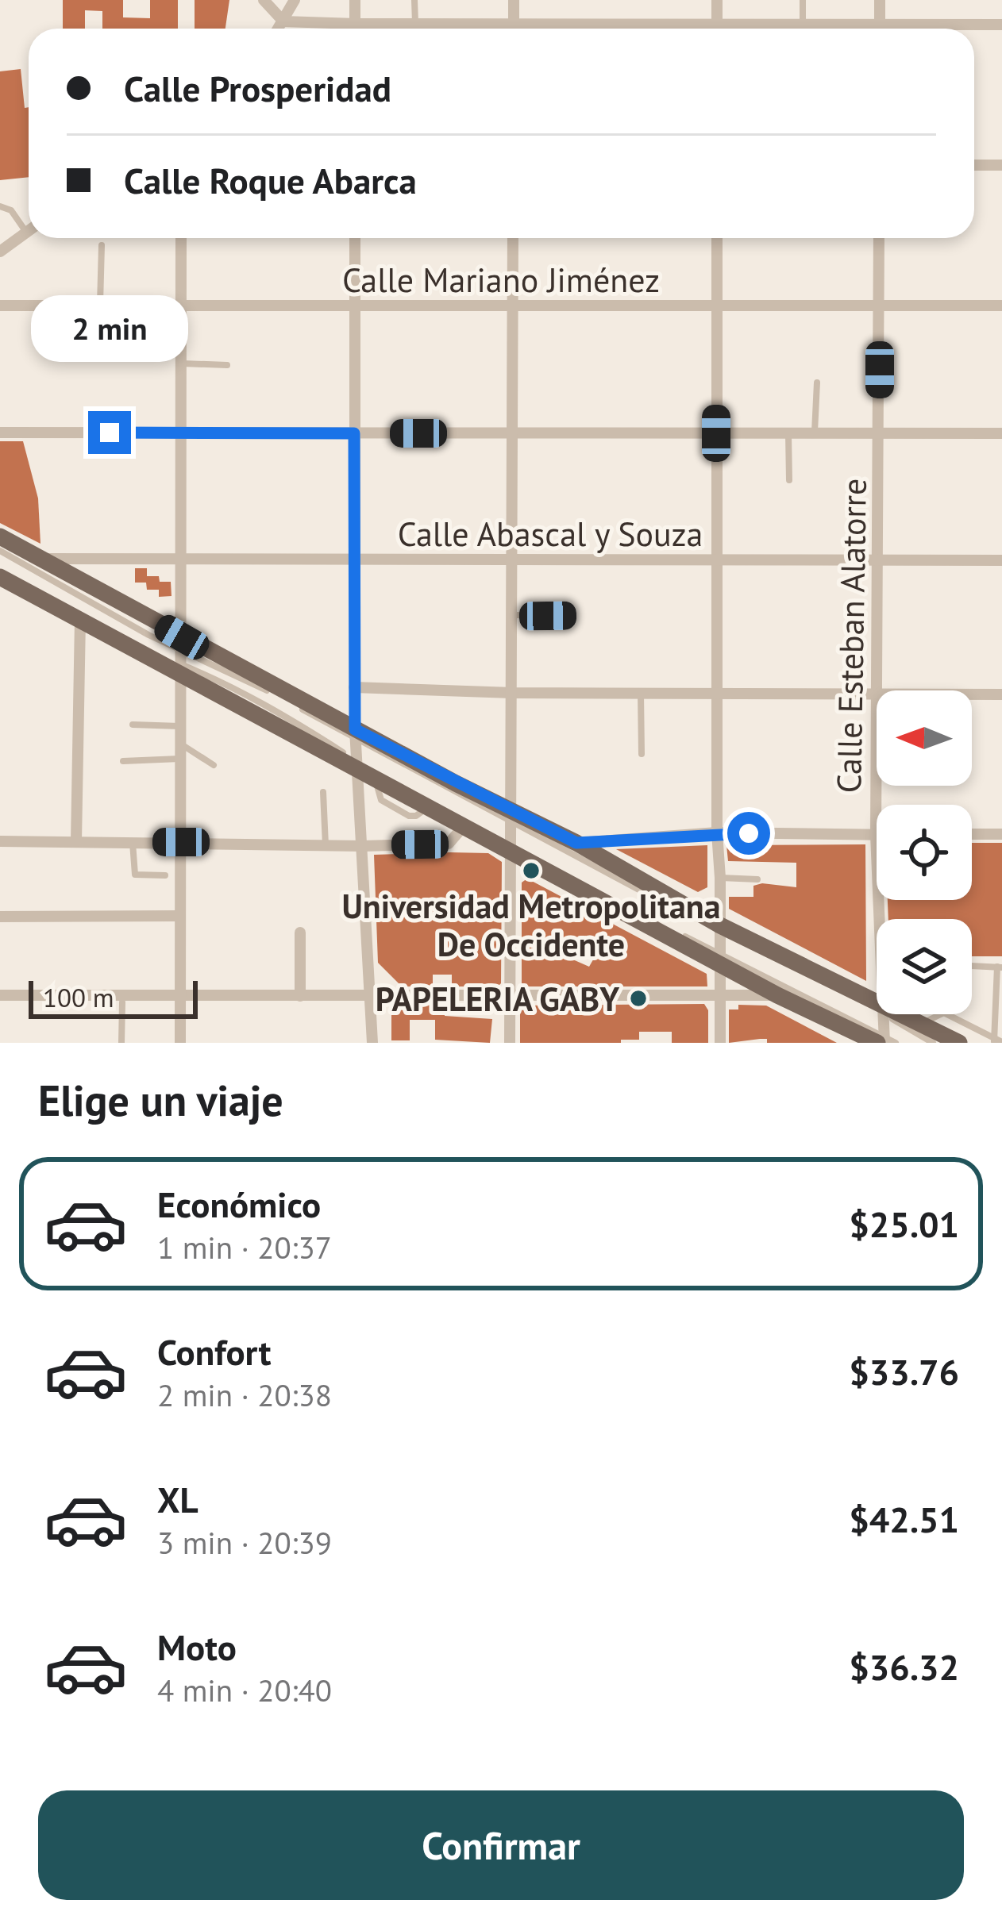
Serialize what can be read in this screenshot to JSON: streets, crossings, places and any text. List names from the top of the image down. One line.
{"streets":{"street":["Calle Mariano Jiménez","Calle Abascal y Souza","Calle Esteban Alatorre"]},"crossings":[["Calle Mariano Jiménez","Calle Esteban Alatorre"],["Calle Abascal y Souza","Calle Esteban Alatorre"]],"places":["Universidad Metropolitana De Occidente","PAPELERIA GABY"],"scale_bar":"100 m","north":"left","page":{"banner":["Calle Prosperidad","Calle Roque Abarca"],"bubble":"2 min","scale":"100 m","heading":"Elige un viaje","list":[{"name":"Económico","note":"1 min · 20:37","value":"$25.01"},{"name":"Confort","note":"2 min · 20:38","value":"$33.76"},{"name":"XL","note":"3 min · 20:39","value":"$42.51"},{"name":"Moto","note":"4 min · 20:40","value":"$36.32"}],"buttons":"Confirmar"}}
